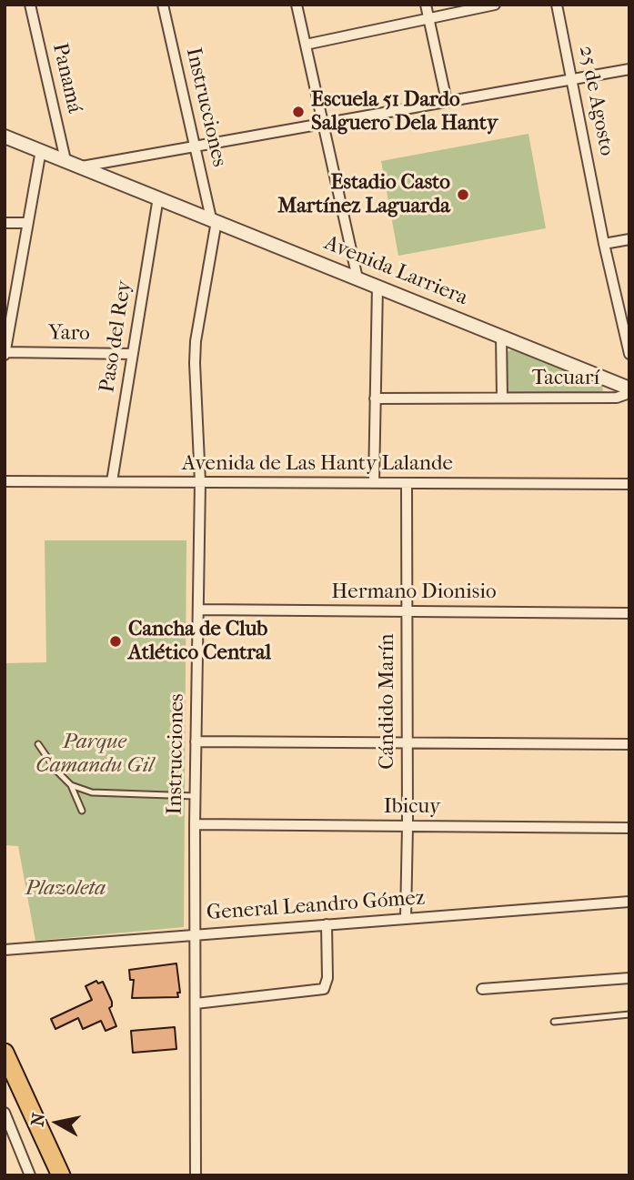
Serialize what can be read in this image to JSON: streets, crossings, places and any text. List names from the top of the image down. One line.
{"streets":{"street":["Panamá","25 de Agosto","Instrucciones","Avenida Larriera","Yaro","Paso del Rey","Tacuarí","Avenida de Las Hanty Lalande","Hermano Dionisio","Cándido Marín","Ibicuy","General Leandro Gómez"]},"crossings":[["Panamá","Avenida Larriera"],["Instrucciones","Avenida Larriera"],["Instrucciones","Avenida de Las Hanty Lalande"],["Instrucciones","Hermano Dionisio"],["Instrucciones","Ibicuy"],["Instrucciones","General Leandro Gómez"],["Avenida Larriera","Paso del Rey"],["Avenida Larriera","Tacuarí"],["Yaro","Paso del Rey"],["Paso del Rey","Avenida de Las Hanty Lalande"],["Avenida de Las Hanty Lalande","Cándido Marín"],["Hermano Dionisio","Cándido Marín"],["Cándido Marín","Ibicuy"],["Cándido Marín","General Leandro Gómez"]],"parks":["Parque Camandu Gil","Plazoleta"],"places":["Escuela 51 Dardo Salguero Dela Hanty","Estadio Casto Martínez Laguarda","Cancha de Club Atlético Central"],"north":"left"}
